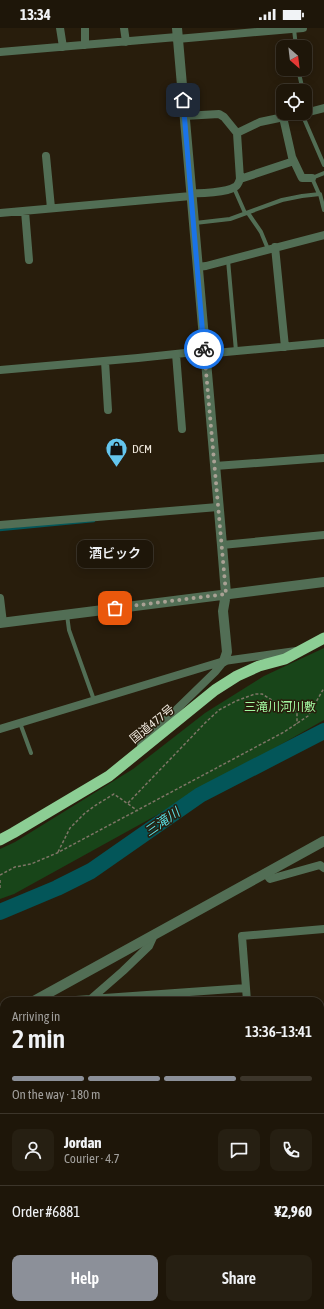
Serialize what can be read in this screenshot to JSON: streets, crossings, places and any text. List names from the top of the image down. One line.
{"streets":{"highway":["国道477号"]},"water":["三滝川"],"parks":["三滝川河川敷"],"places":{"shop":["DCM"],"other":["酒ビック"]},"north":"bottom right","page":{"status":"13:34","bubble":"酒ビック","heading":["2 min","Arriving in","13:36–13:41"],"panel":["Jordan","Courier · 4.7","Order #6881","¥2,960"],"bar":"On the way · 180 m","buttons":["Help","Share"]}}
